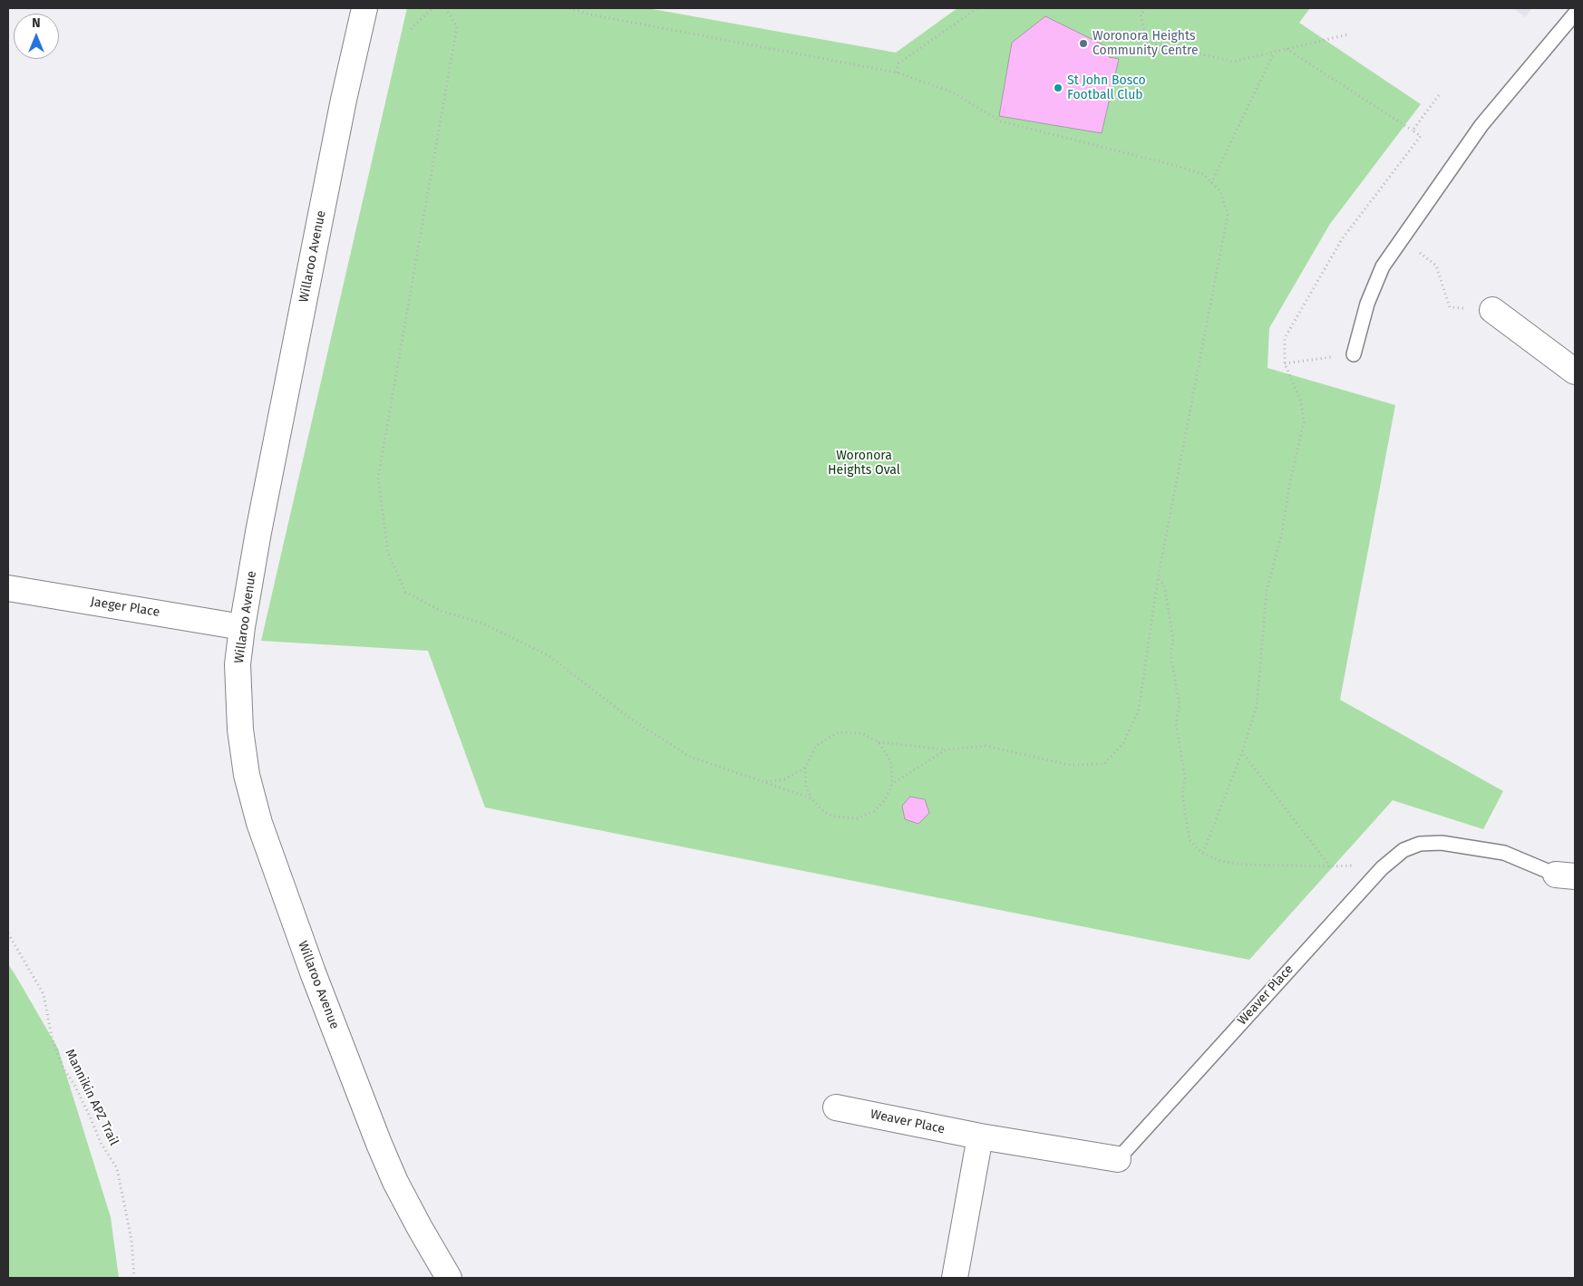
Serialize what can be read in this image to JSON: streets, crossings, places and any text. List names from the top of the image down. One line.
{"streets":{"street":["Willaroo Avenue","Jaeger Place","Weaver Place"],"path":["Mannikin APZ Trail"]},"crossings":[["Willaroo Avenue","Jaeger Place"]],"parks":["Woronora Heights Oval"],"places":["Woronora Heights Community Centre","St John Bosco Football Club"],"north":"top"}
